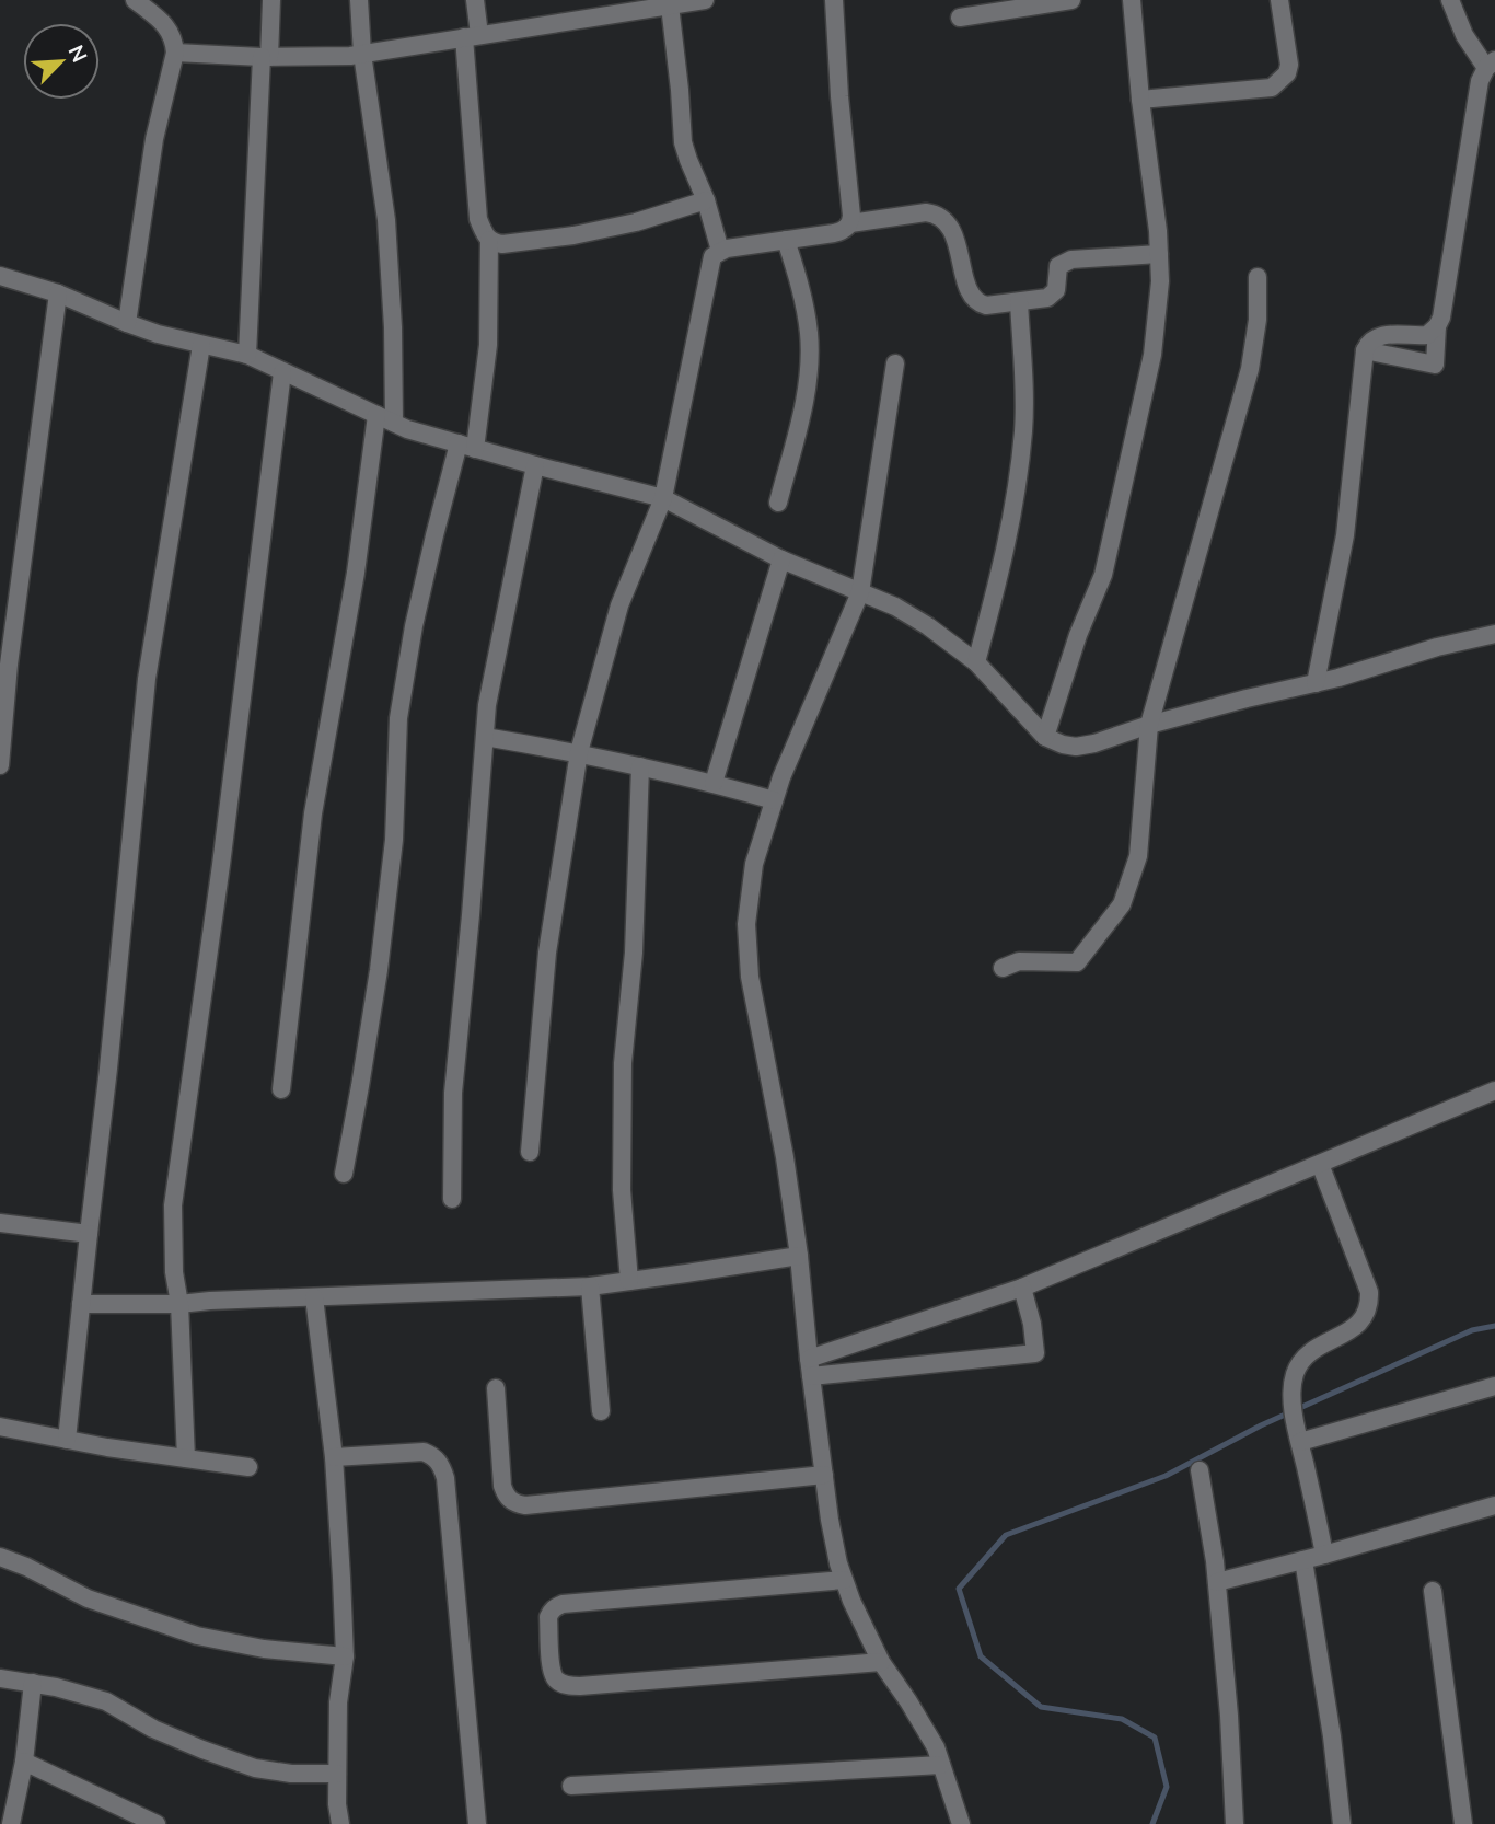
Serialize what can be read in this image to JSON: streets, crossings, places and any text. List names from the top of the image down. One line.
{"north":"top right"}
